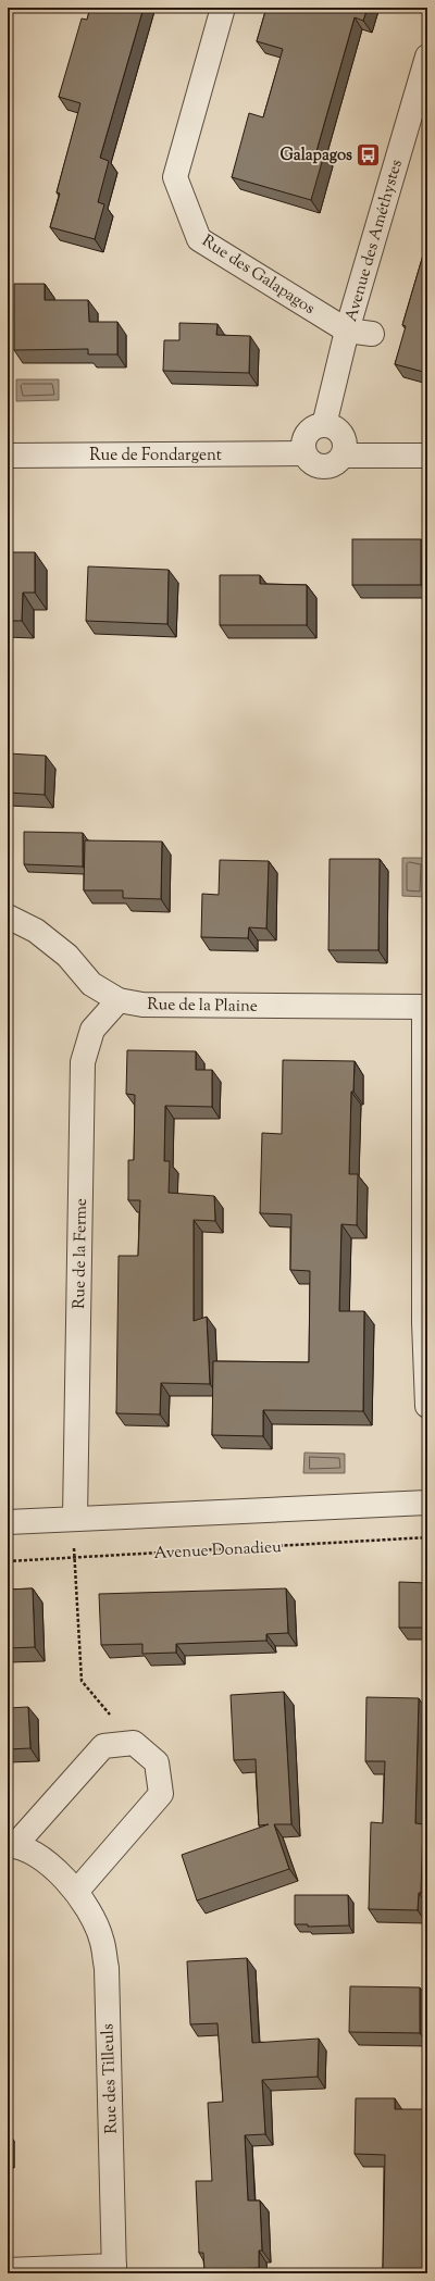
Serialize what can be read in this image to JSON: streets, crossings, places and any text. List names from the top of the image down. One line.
{"streets":{"street":["Avenue des Améthystes","Rue des Galapagos","Rue de Fondargent","Rue de la Plaine","Rue de la Ferme","Rue des Tilleuls"],"path":["Avenue Donadieu"]},"crossings":[["Avenue des Améthystes","Rue des Galapagos"],["Avenue des Améthystes","Rue de Fondargent"],["Rue de la Plaine","Rue de la Ferme"]],"places":{"bus stop":["Galapagos"]}}
